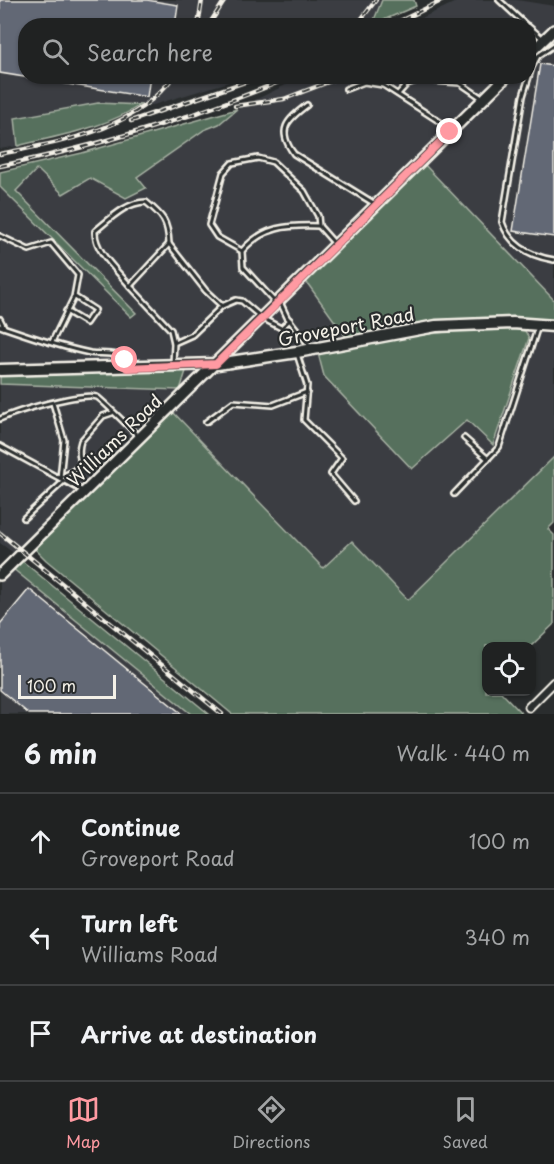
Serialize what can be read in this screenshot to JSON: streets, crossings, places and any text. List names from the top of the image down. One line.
{"streets":{"main road":["Groveport Road","Williams Road"]},"crossings":[["Groveport Road","Williams Road"]],"scale_bar":"100 m","page":{"search":"Search here","scale":"100 m","heading":["6 min","Walk · 440 m"],"list":[["Continue","Groveport Road","100 m"],["Turn left","Williams Road","340 m"],"Arrive at destination"],"nav":["Map","Directions","Saved"]}}
